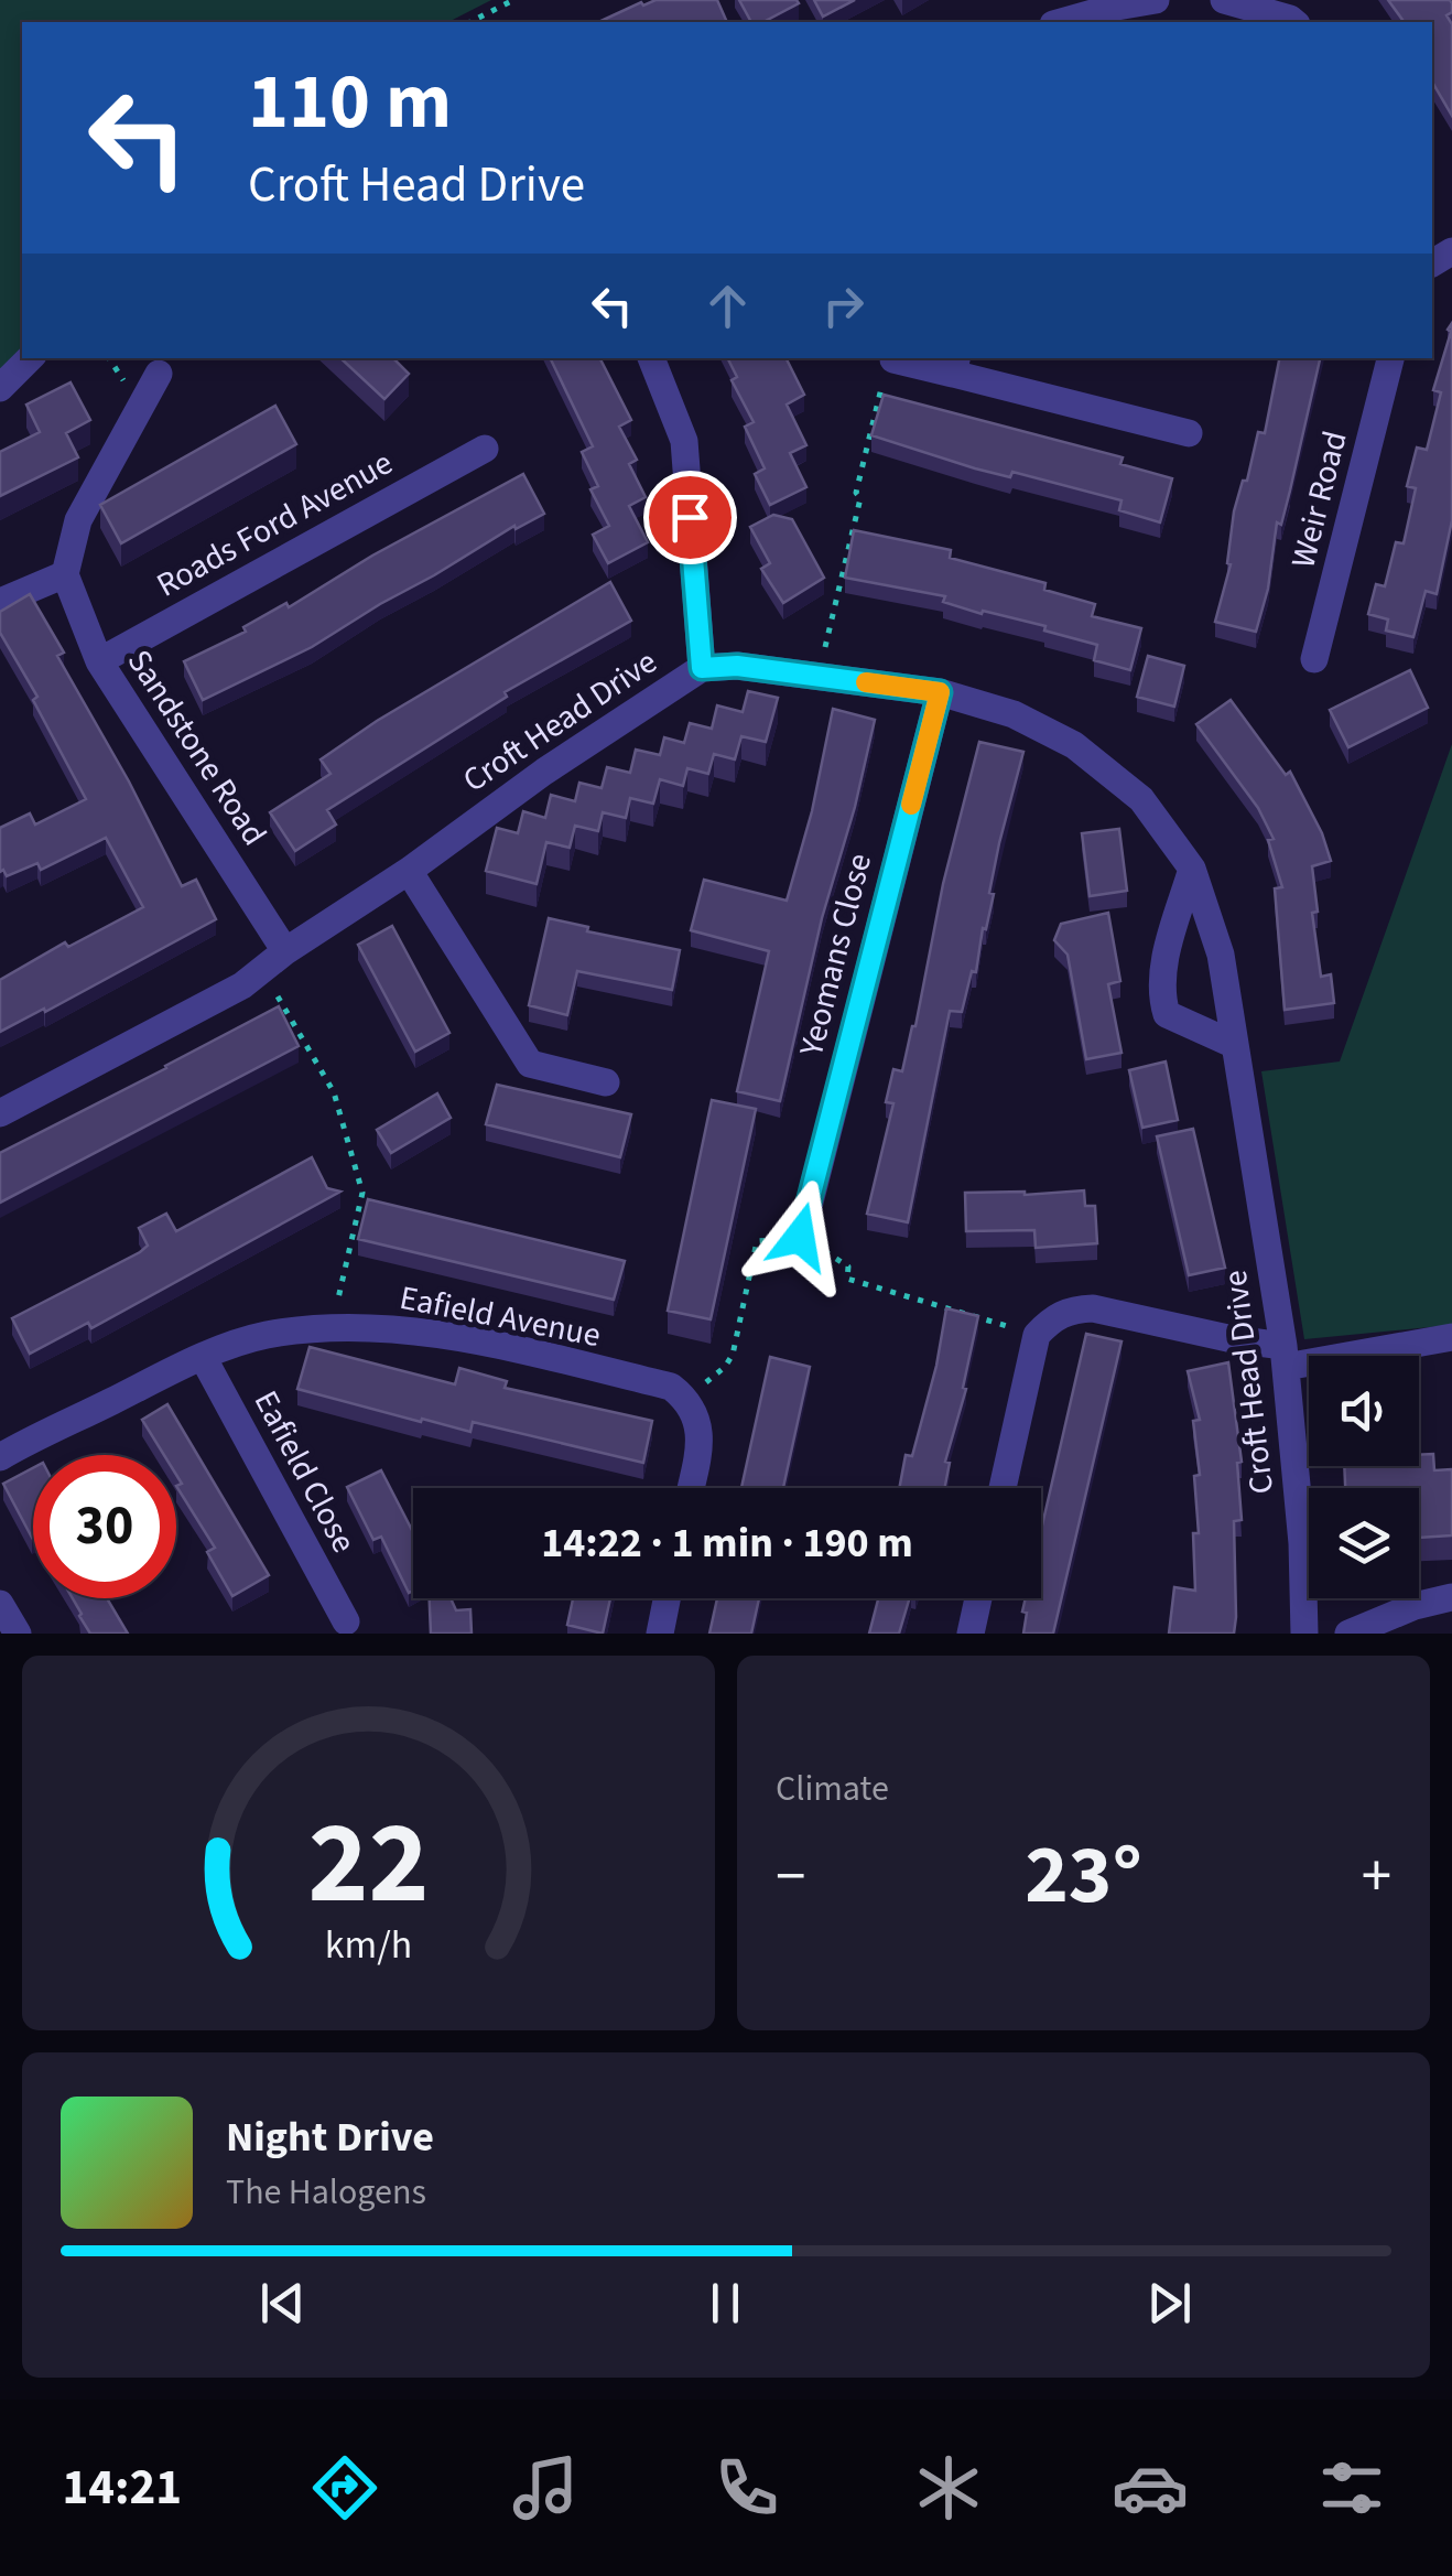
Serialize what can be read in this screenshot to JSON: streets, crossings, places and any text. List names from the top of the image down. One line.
{"streets":{"street":["Weir Road","Roads Ford Avenue","Croft Head Drive","Sandstone Road","Yeomans Close","Eafield Avenue","Eafield Close"]},"crossings":[["Roads Ford Avenue","Sandstone Road"],["Croft Head Drive","Sandstone Road"],["Croft Head Drive","Yeomans Close"],["Eafield Avenue","Eafield Close"]],"page":{"turn":["110 m","Croft Head Drive"],"limit":"30","trip":"14:22 · 1 min · 190 m","tile":"Climate","heat":["−","23°","+"],"song":["Night Drive","The Halogens"],"tabs":"14:21","gauge":["22","km/h"]}}
